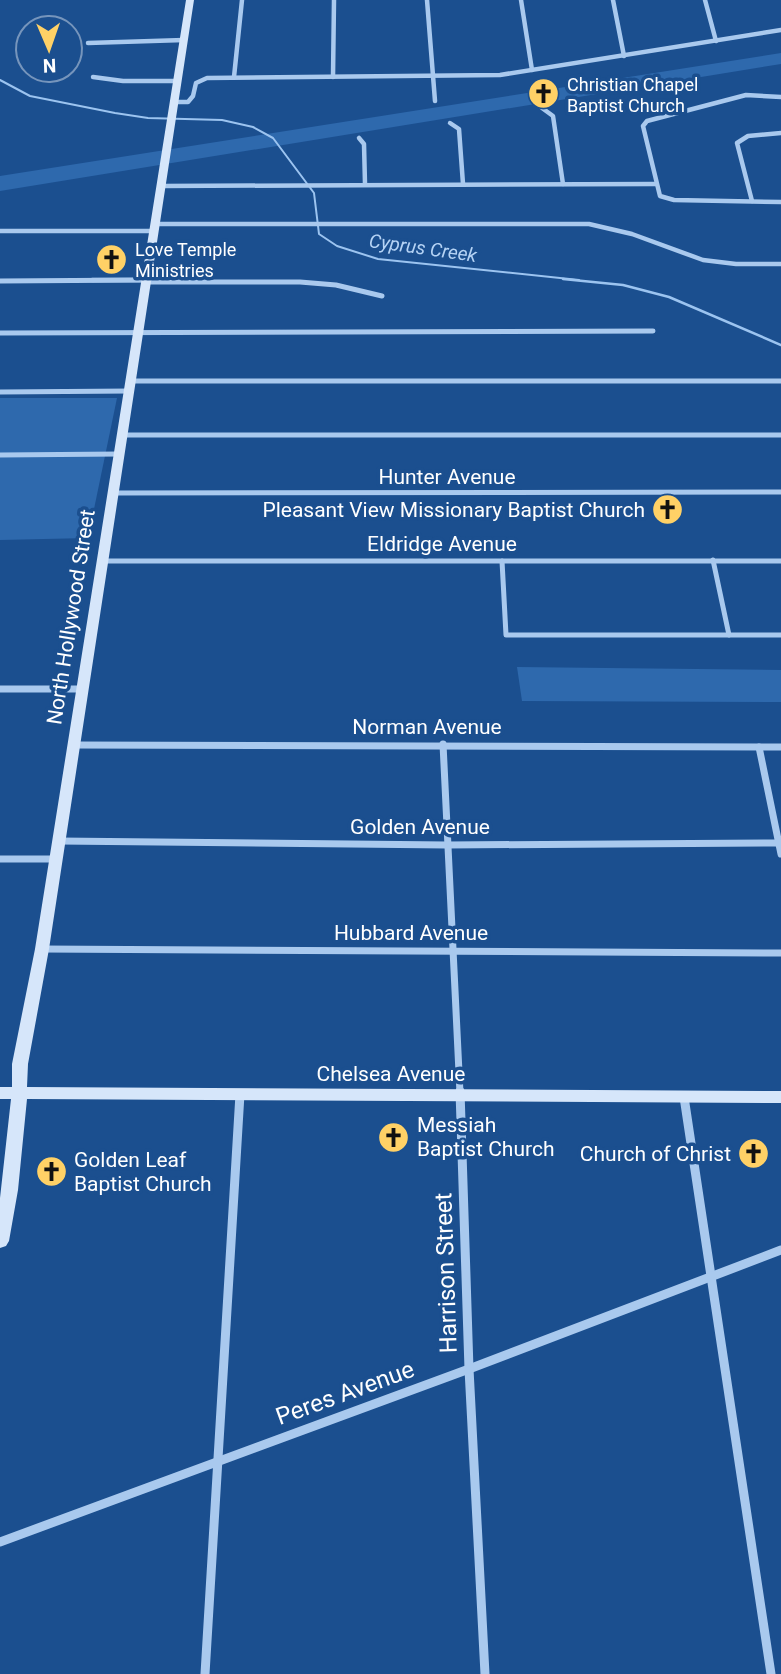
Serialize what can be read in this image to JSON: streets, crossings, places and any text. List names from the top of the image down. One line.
{"streets":{"main road":["North Hollywood Street","Chelsea Avenue"],"street":["Hunter Avenue","Eldridge Avenue","Norman Avenue","Golden Avenue","Hubbard Avenue","Harrison Street","Peres Avenue"]},"crossings":[["Hunter Avenue","North Hollywood Street"],["Eldridge Avenue","North Hollywood Street"],["North Hollywood Street","Norman Avenue"],["North Hollywood Street","Golden Avenue"],["North Hollywood Street","Hubbard Avenue"],["North Hollywood Street","Chelsea Avenue"],["Norman Avenue","Harrison Street"],["Golden Avenue","Harrison Street"],["Hubbard Avenue","Harrison Street"],["Chelsea Avenue","Harrison Street"],["Harrison Street","Peres Avenue"]],"water":["Cyprus Creek"],"places":{"church":["Christian Chapel Baptist Church","Love Temple Ministries","Pleasant View Missionary Baptist Church","Messiah Baptist Church","Church of Christ","Golden Leaf Baptist Church"]},"north":"bottom"}
